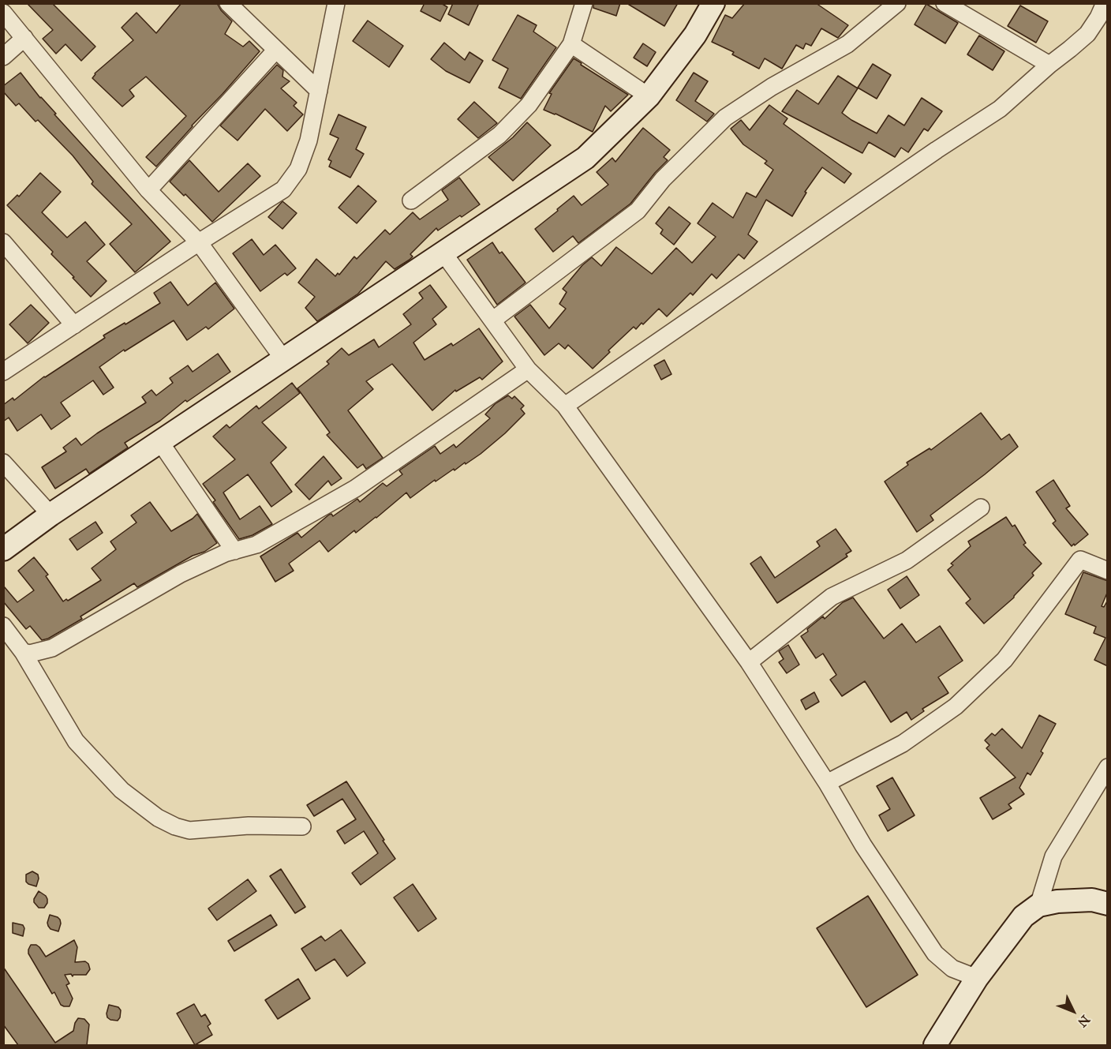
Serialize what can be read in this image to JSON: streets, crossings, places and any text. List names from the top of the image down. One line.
{"north":"bottom right"}
